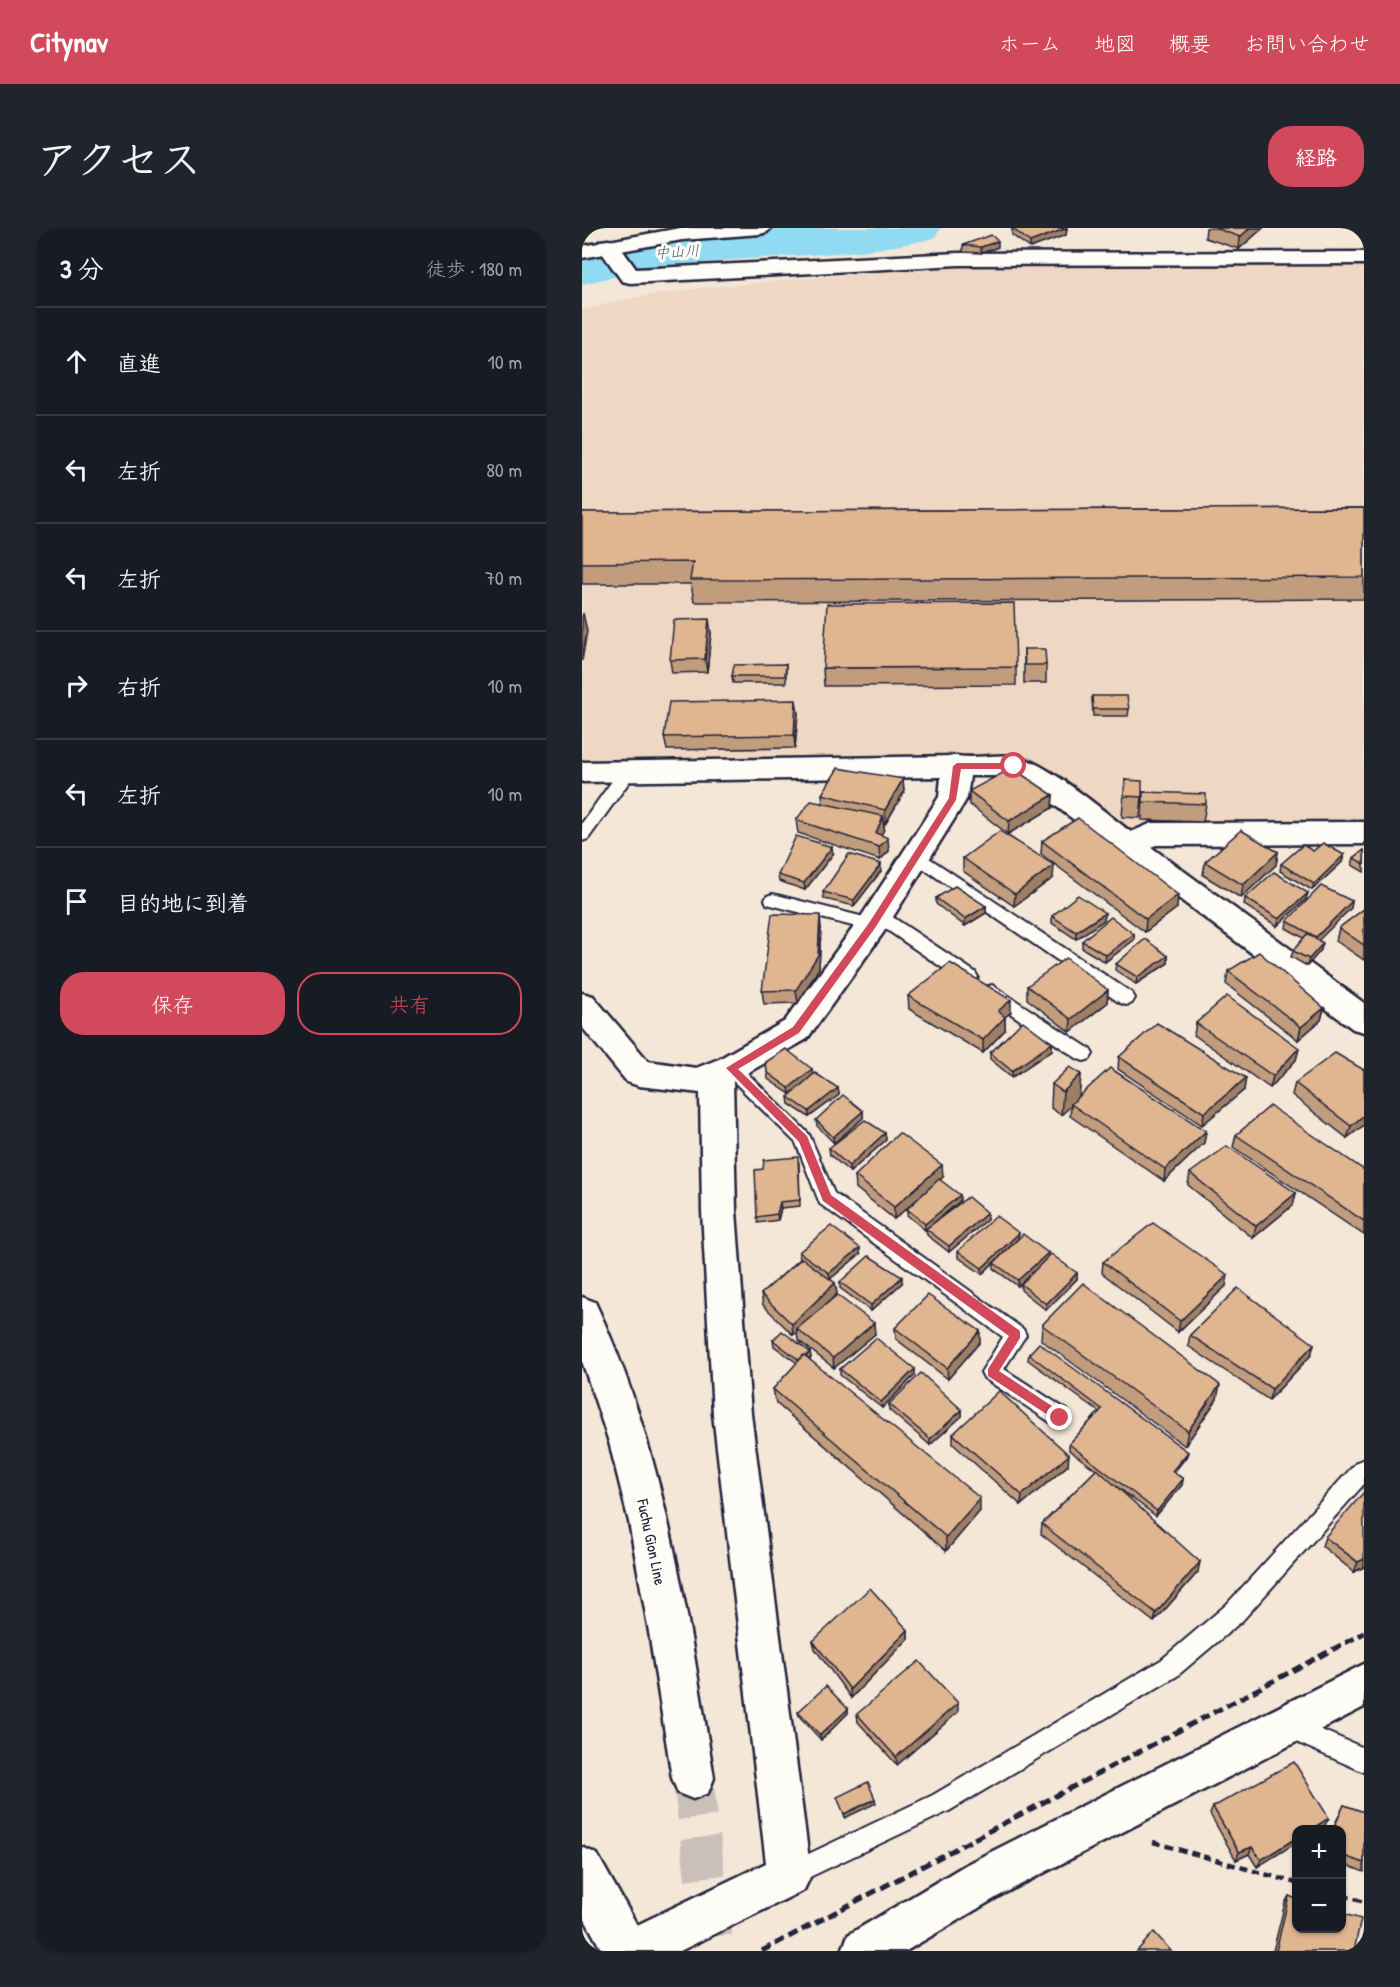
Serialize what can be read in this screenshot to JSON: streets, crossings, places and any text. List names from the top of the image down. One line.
{"streets":{"street":["Fuchu Gion Line"]},"water":["中山川"],"page":{"header":"Citynav","nav":["ホーム","地図","概要","お問い合わせ"],"title":"アクセス","buttons":["経路",["保存","共有"]],"heading":["3 分","徒歩 · 180 m"],"list":[["直進","10 m"],["左折","80 m"],["左折","70 m"],["右折","10 m"],["左折","10 m"],"目的地に到着"],"map_buttons":["+","−"]}}
